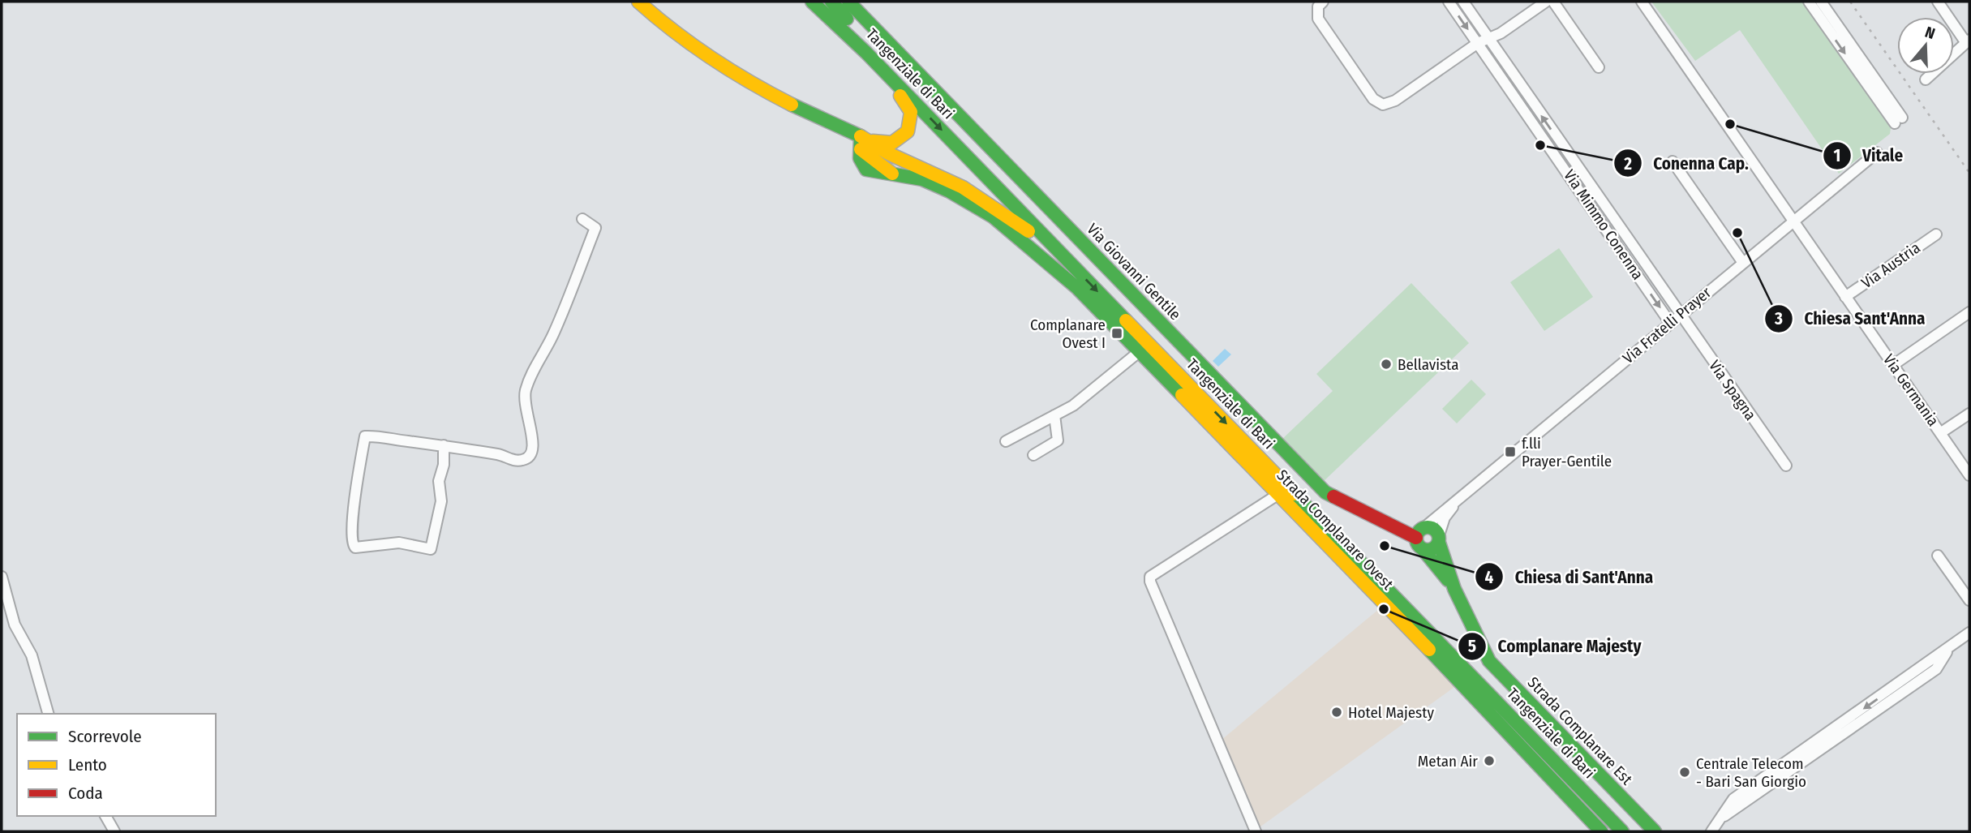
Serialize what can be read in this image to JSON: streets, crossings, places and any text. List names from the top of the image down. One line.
{"streets":{"main road":["Tangenziale di Bari","Via Giovanni Gentile","Strada Complanare Ovest","Strada Complanare Est"],"street":["Via Mimmo Conenna","Via Austria","Via Fratelli Prayer","Via Spagna","Via Germania"]},"crossings":[["Via Mimmo Conenna","Via Fratelli Prayer"],["Via Mimmo Conenna","Via Spagna"],["Via Austria","Via Germania"],["Via Giovanni Gentile","Strada Complanare Est"],["Via Fratelli Prayer","Via Spagna"],["Via Fratelli Prayer","Via Germania"]],"places":{"other":["Vitale","Conenna Cap.","Chiesa Sant'Anna","Bellavista","Chiesa di Sant'Anna","Complanare Majesty","Hotel Majesty","Metan Air","Centrale Telecom - Bari San Giorgio"],"transit":["Complanare Ovest I","f.lli Prayer-Gentile"]},"legend":["Scorrevole","Lento","Coda"],"north":"top"}
